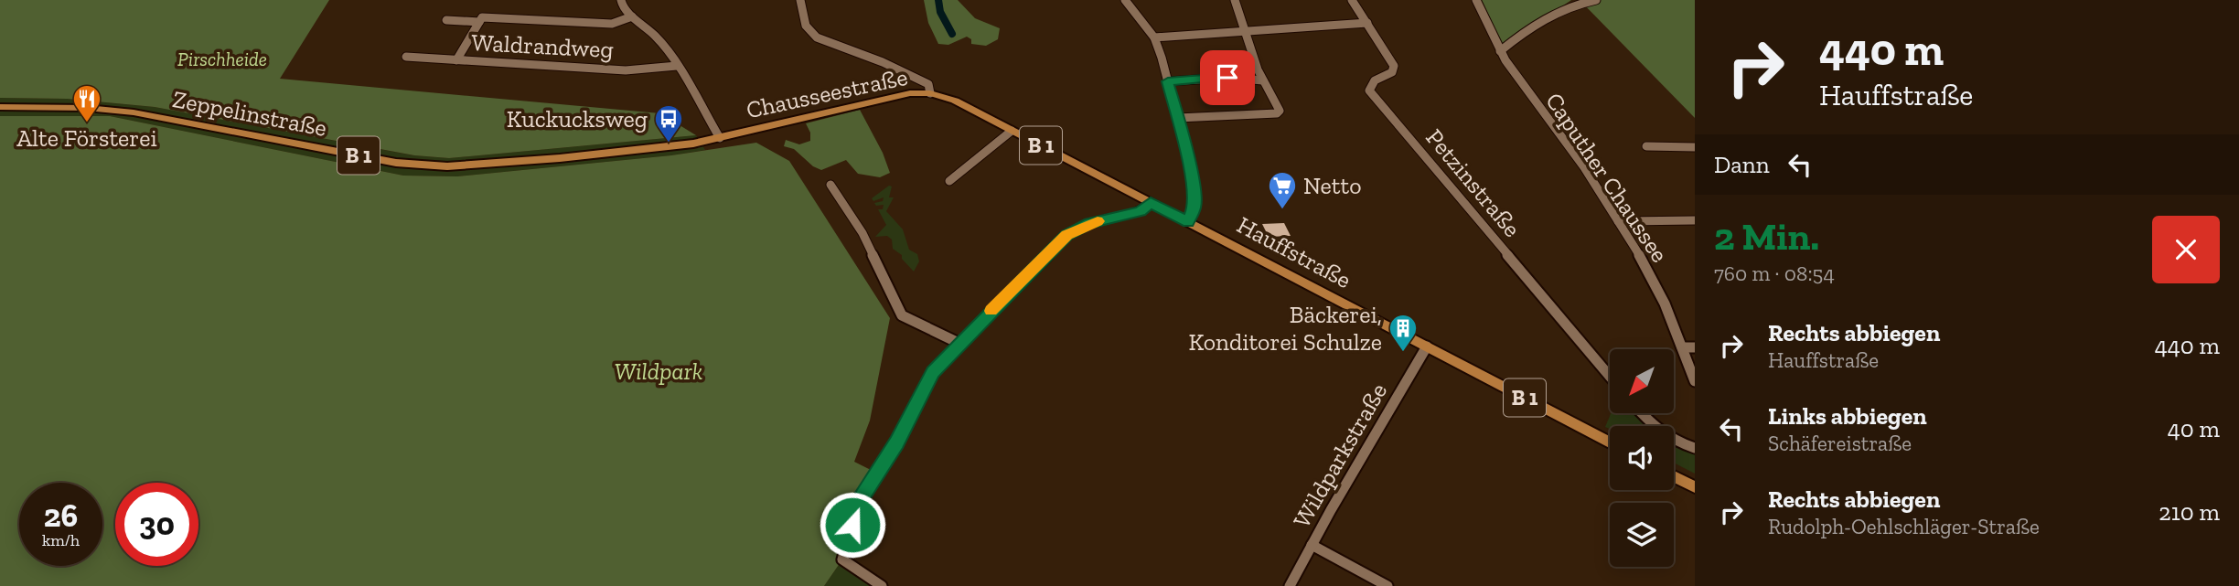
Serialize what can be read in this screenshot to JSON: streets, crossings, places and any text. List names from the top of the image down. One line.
{"streets":{"main road":["Chausseestraße","Zeppelinstraße","B 1","Hauffstraße"],"street":["Waldrandweg","Caputher Chaussee","Petzinstraße","Wildparkstraße"]},"crossings":[["Chausseestraße","Zeppelinstraße"],["Chausseestraße","Hauffstraße"],["Hauffstraße","Wildparkstraße"]],"parks":["Pirschheide","Wildpark"],"places":{"restaurant":["Alte Försterei"],"bus stop":["Kuckucksweg"],"supermarket":["Netto"],"building":["Bäckerei, Konditorei Schulze"]},"north":"bottom left","page":{"turn":["440 m","Hauffstraße"],"then":"Dann","heading":["2 Min.","760 m · 08:54"],"list":[{"name":"Rechts abbiegen","note":"Hauffstraße","value":"440 m"},{"name":"Links abbiegen","note":"Schäfereistraße","value":"40 m"},{"name":"Rechts abbiegen","note":"Rudolph-Oehlschläger-Straße","value":"210 m"}],"speed":"26 km/h","limit":"30"}}
